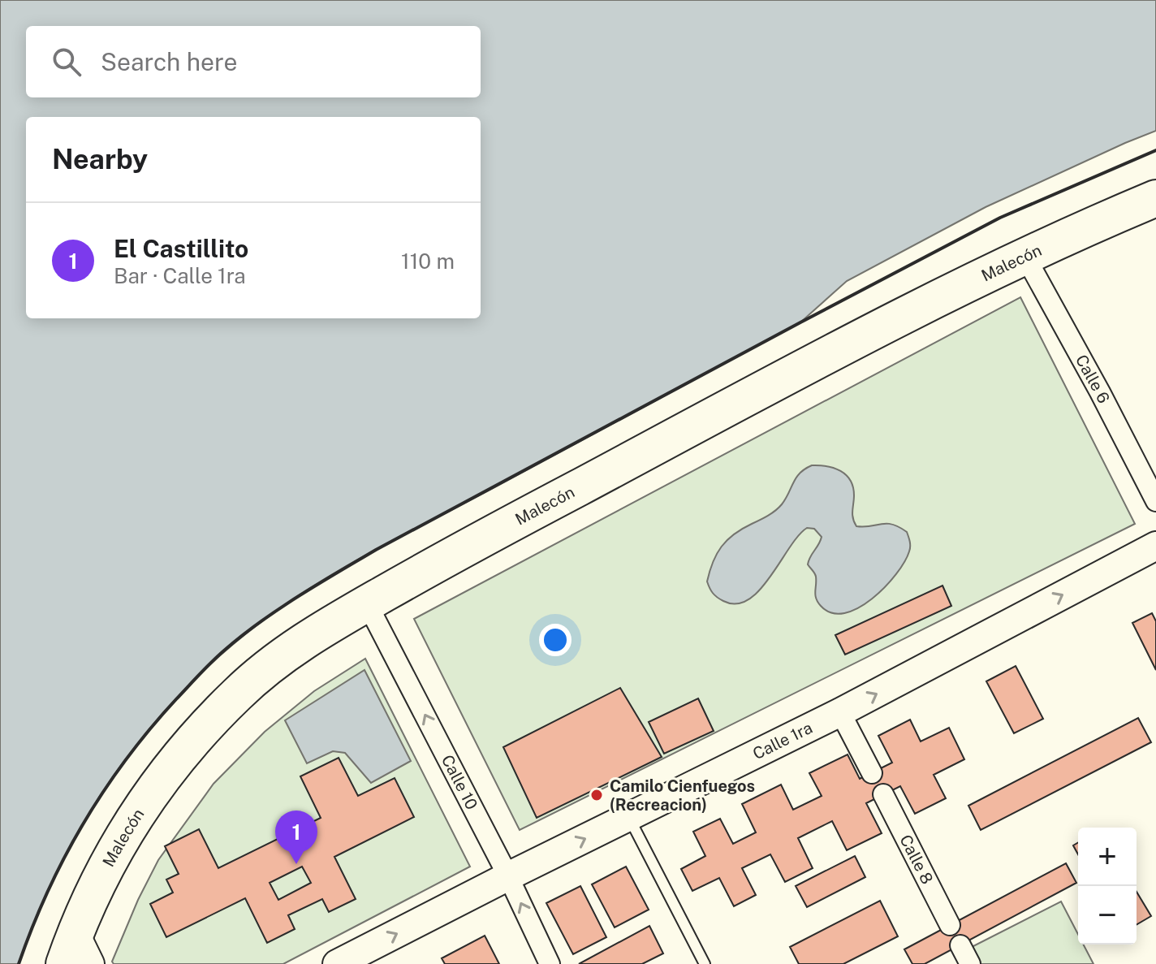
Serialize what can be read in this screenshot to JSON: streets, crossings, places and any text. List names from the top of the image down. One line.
{"streets":{"highway":["Malecón"],"street":["Calle 6","Calle 1ra","Calle 10","Calle 8"]},"crossings":[["Malecón","Calle 6"],["Malecón","Calle 10"],["Calle 1ra","Calle 10"]],"one_way":["Calle 1ra","Calle 10"],"places":["Camilo Cienfuegos (Recreacion)"],"page":{"search":"Search here","heading":"Nearby","list":[{"mark":"1","name":"El Castillito","note":"Bar · Calle 1ra","value":"110 m"}],"pins":"1","map_buttons":["+","−"]}}
